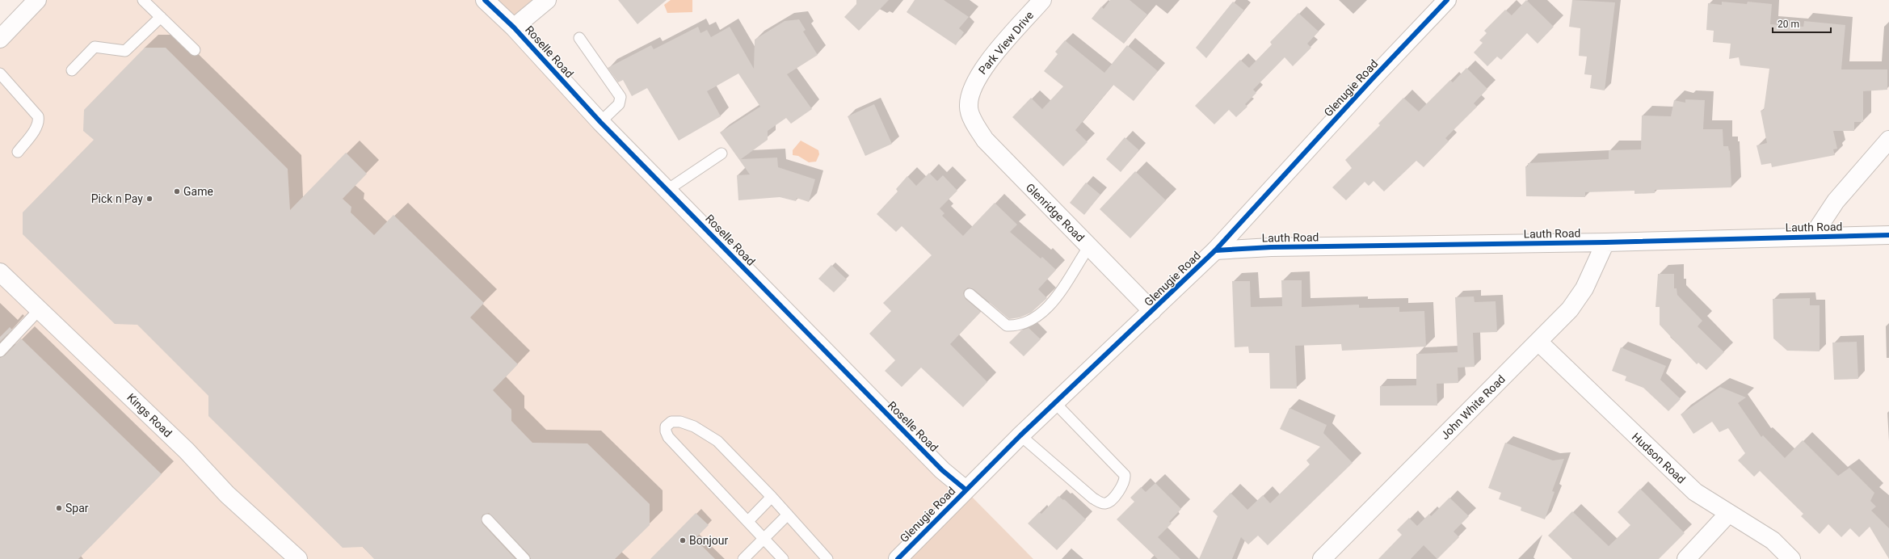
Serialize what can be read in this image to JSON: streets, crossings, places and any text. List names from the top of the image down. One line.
{"streets":{"street":["Park View Drive","Roselle Road","Glenugie Road","Glenridge Road","Lauth Road","John White Road","Kings Road","Hudson Road"]},"crossings":[["Park View Drive","Glenridge Road"],["Roselle Road","Glenugie Road"],["Glenugie Road","Glenridge Road"],["Glenugie Road","Lauth Road"],["Lauth Road","John White Road"],["John White Road","Hudson Road"]],"places":["Game","Pick n Pay","Spar","Bonjour"],"scale_bar":"20 m"}
